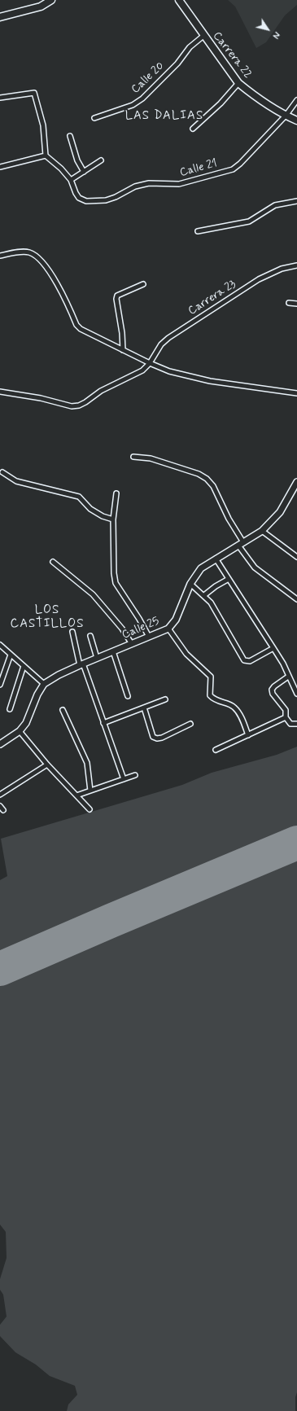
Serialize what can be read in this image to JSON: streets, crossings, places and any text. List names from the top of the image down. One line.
{"streets":{"main road":["Carrera 22"],"street":["Calle 20","Calle 21","Carrera 23","Calle 25"]},"crossings":[["Carrera 22","Calle 20"],["Carrera 22","Calle 21"]],"districts":["LAS DALIAS","LOS CASTILLOS"],"north":"bottom right"}
